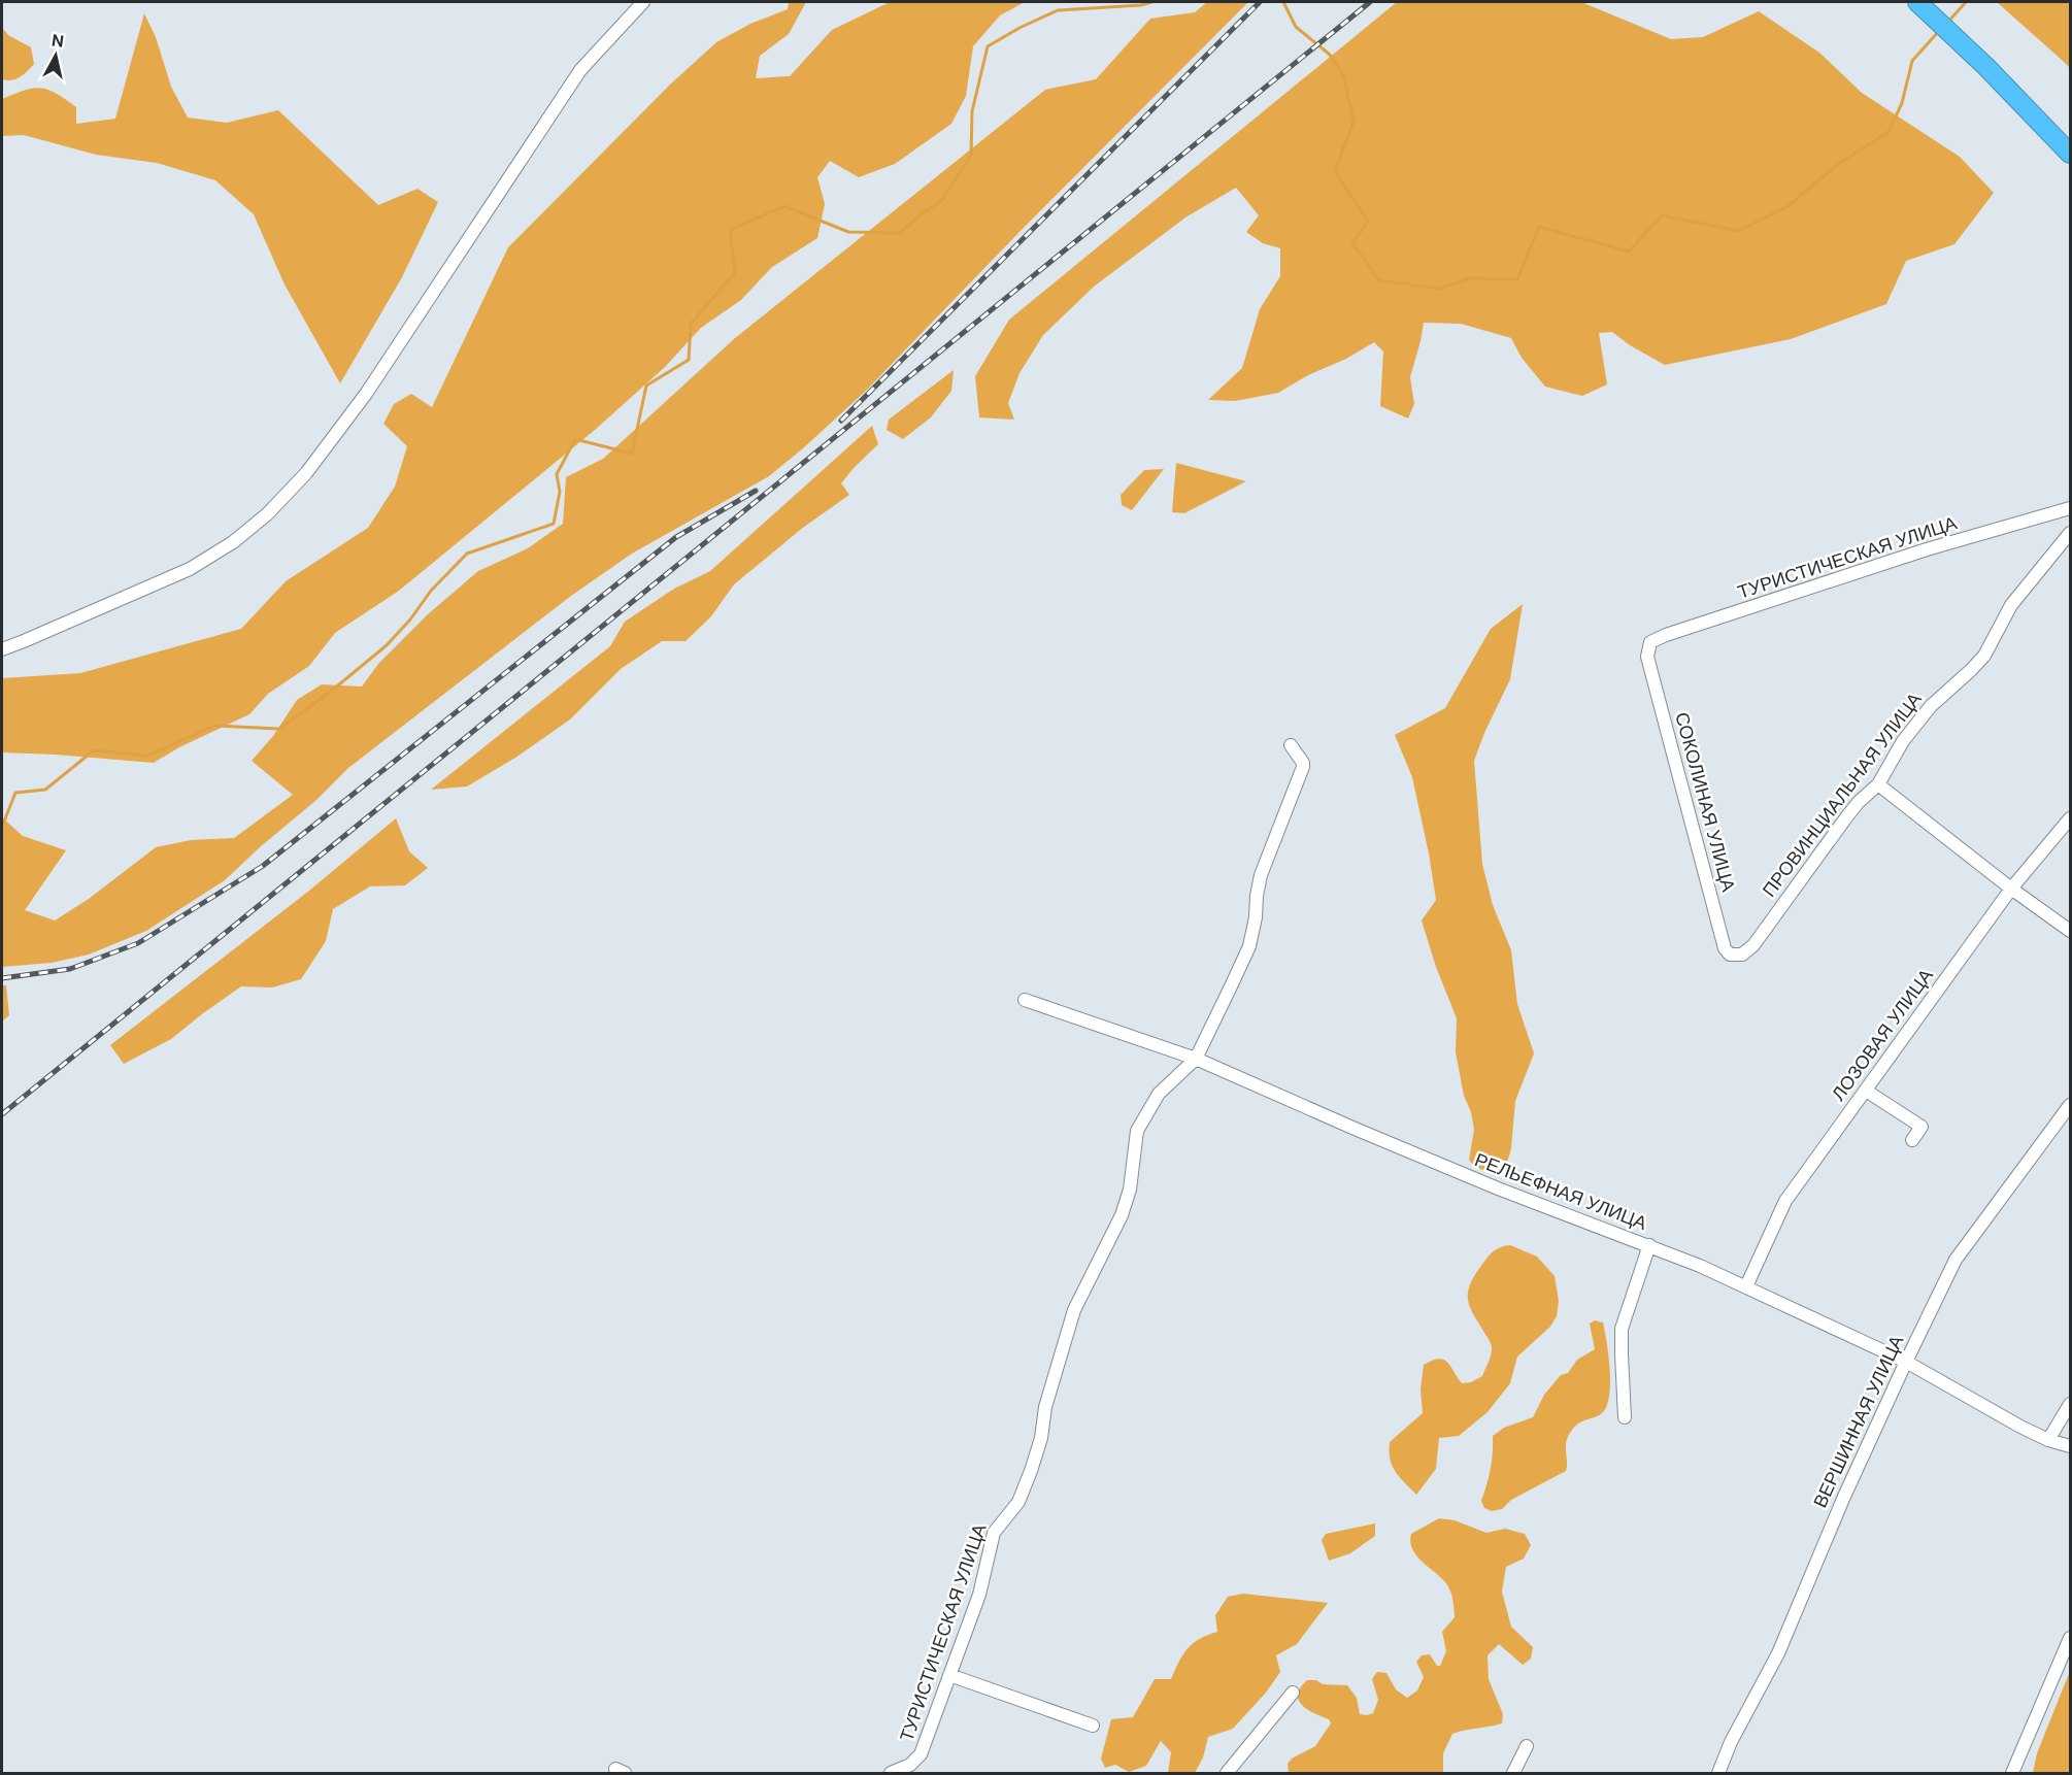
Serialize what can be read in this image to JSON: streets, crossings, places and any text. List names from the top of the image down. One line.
{"streets":{"street":["ТУРИСТИЧЕСКАЯ УЛИЦА","ПРОВИНЦИАЛЬНАЯ УЛИЦА","СОКОЛИНАЯ УЛИЦА","ЛОЗОВАЯ УЛИЦА","РЕЛЬЕФНАЯ УЛИЦА","ВЕРШИННАЯ УЛИЦА"]},"crossings":[["ТУРИСТИЧЕСКАЯ УЛИЦА","СОКОЛИНАЯ УЛИЦА"],["ТУРИСТИЧЕСКАЯ УЛИЦА","РЕЛЬЕФНАЯ УЛИЦА"],["ПРОВИНЦИАЛЬНАЯ УЛИЦА","СОКОЛИНАЯ УЛИЦА"],["ЛОЗОВАЯ УЛИЦА","РЕЛЬЕФНАЯ УЛИЦА"],["РЕЛЬЕФНАЯ УЛИЦА","ВЕРШИННАЯ УЛИЦА"]],"north":"top"}
